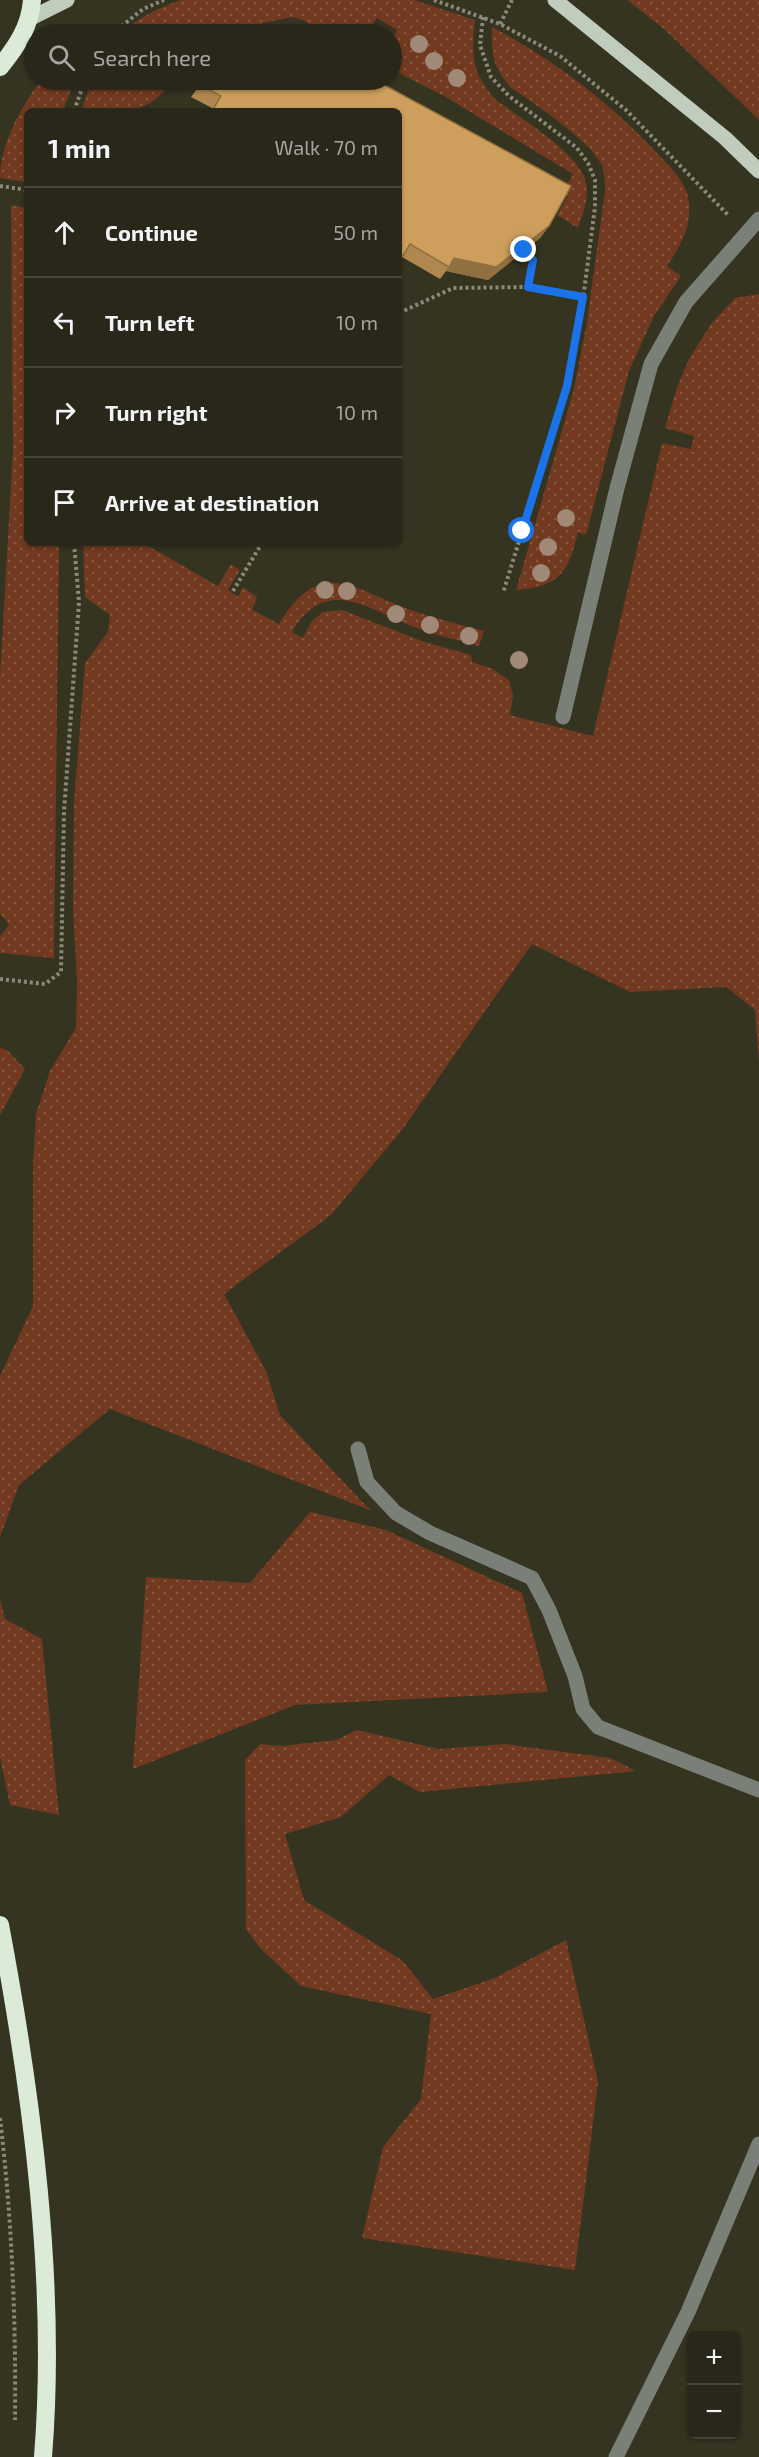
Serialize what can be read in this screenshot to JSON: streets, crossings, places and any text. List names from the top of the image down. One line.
{"page":{"search":"Search here","heading":["1 min","Walk · 70 m"],"list":[["Continue","50 m"],["Turn left","10 m"],["Turn right","10 m"],"Arrive at destination"],"map_buttons":["+","−"]}}
